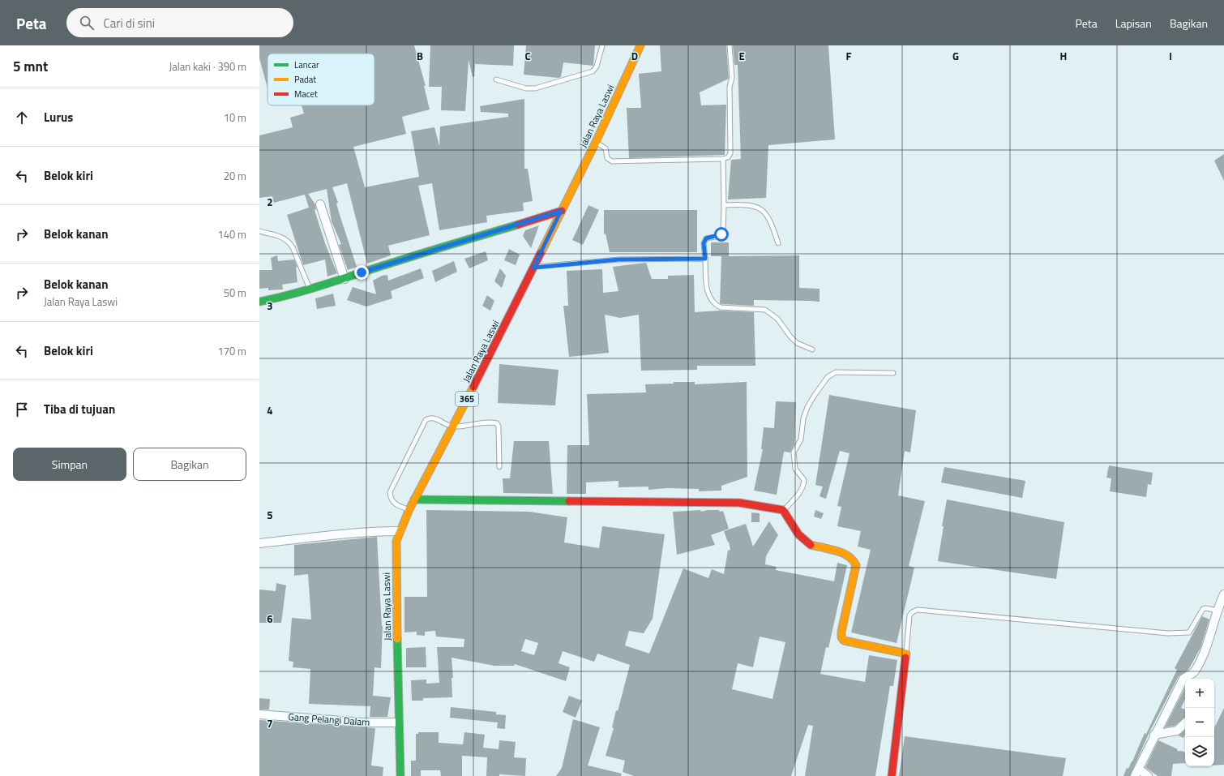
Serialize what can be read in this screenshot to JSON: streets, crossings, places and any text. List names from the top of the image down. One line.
{"streets":{"street":["Jalan Raya Laswi","365","Gang Pelangi Dalam"]},"crossings":[["Jalan Raya Laswi","Gang Pelangi Dalam"]],"legend":["Lancar","Padat","Macet"],"page":{"header":"Peta","search":"Cari di sini","nav":["Peta","Lapisan","Bagikan"],"heading":["5 mnt","Jalan kaki · 390 m"],"list":[["Lurus","10 m"],["Belok kiri","20 m"],["Belok kanan","140 m"],["Belok kanan","Jalan Raya Laswi","50 m"],["Belok kiri","170 m"],"Tiba di tujuan"],"buttons":["Simpan","Bagikan"],"map_buttons":["+","−"]},"grid":{"columns":["B","C","D","E","F","G","H","I"],"rows":["2","3","4","5","6","7"]}}
